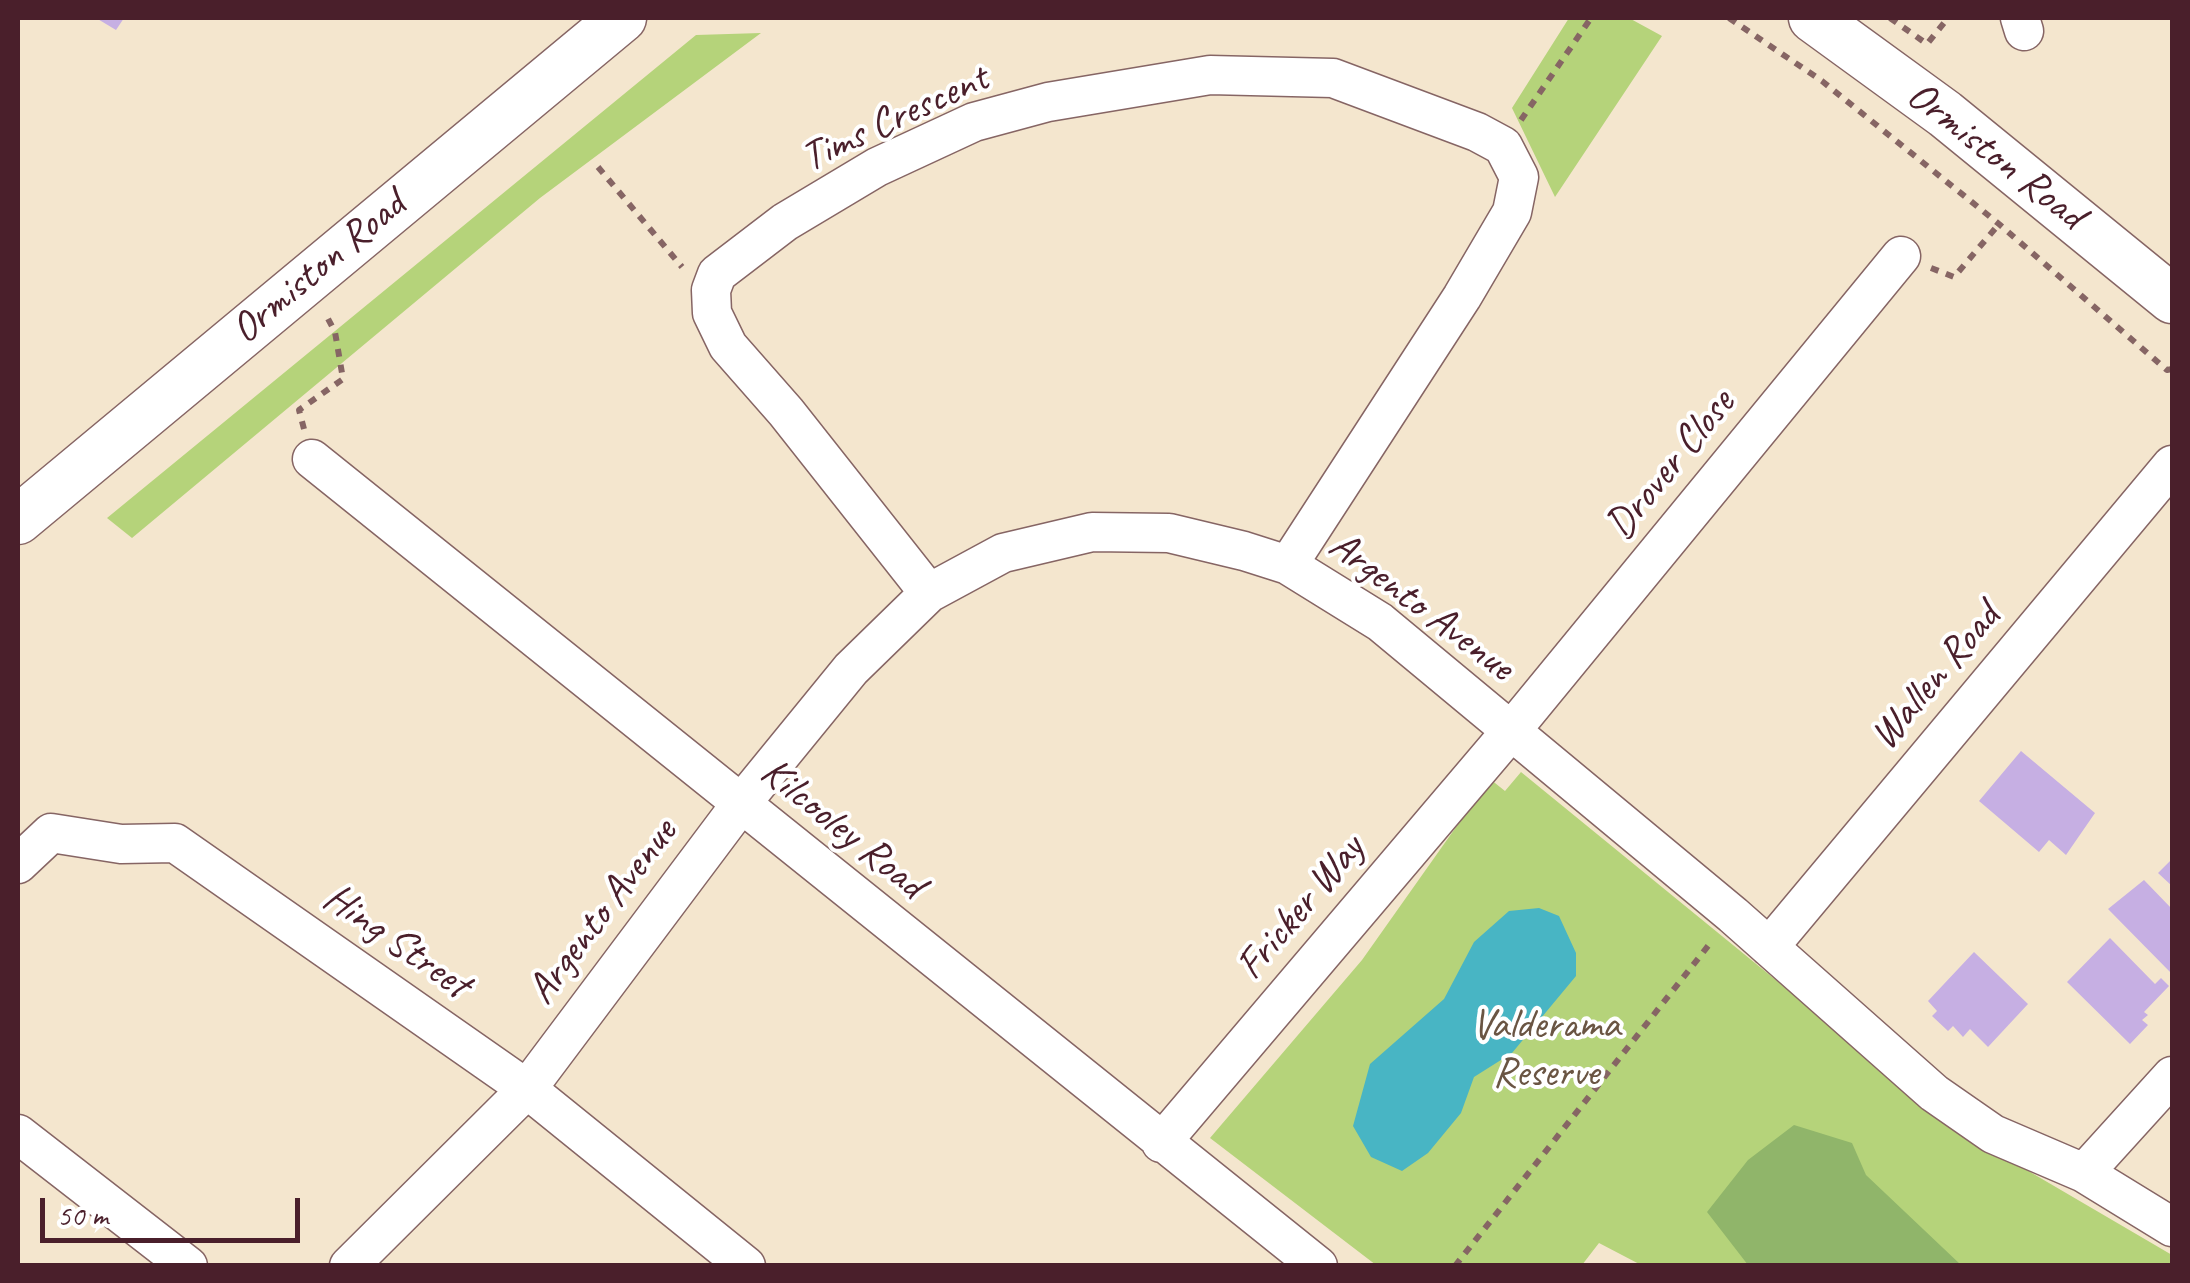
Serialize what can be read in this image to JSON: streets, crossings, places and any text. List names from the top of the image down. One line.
{"streets":{"main road":["Ormiston Road"],"street":["Tims Crescent","Drover Close","Argento Avenue","Wallen Road","Kilcooley Road","Fricker Way","Hing Street"]},"crossings":[["Drover Close","Argento Avenue"],["Drover Close","Fricker Way"],["Argento Avenue","Wallen Road"],["Argento Avenue","Kilcooley Road"],["Argento Avenue","Fricker Way"],["Argento Avenue","Hing Street"],["Kilcooley Road","Fricker Way"]],"parks":["Valderama Reserve"],"scale_bar":"50 m"}
